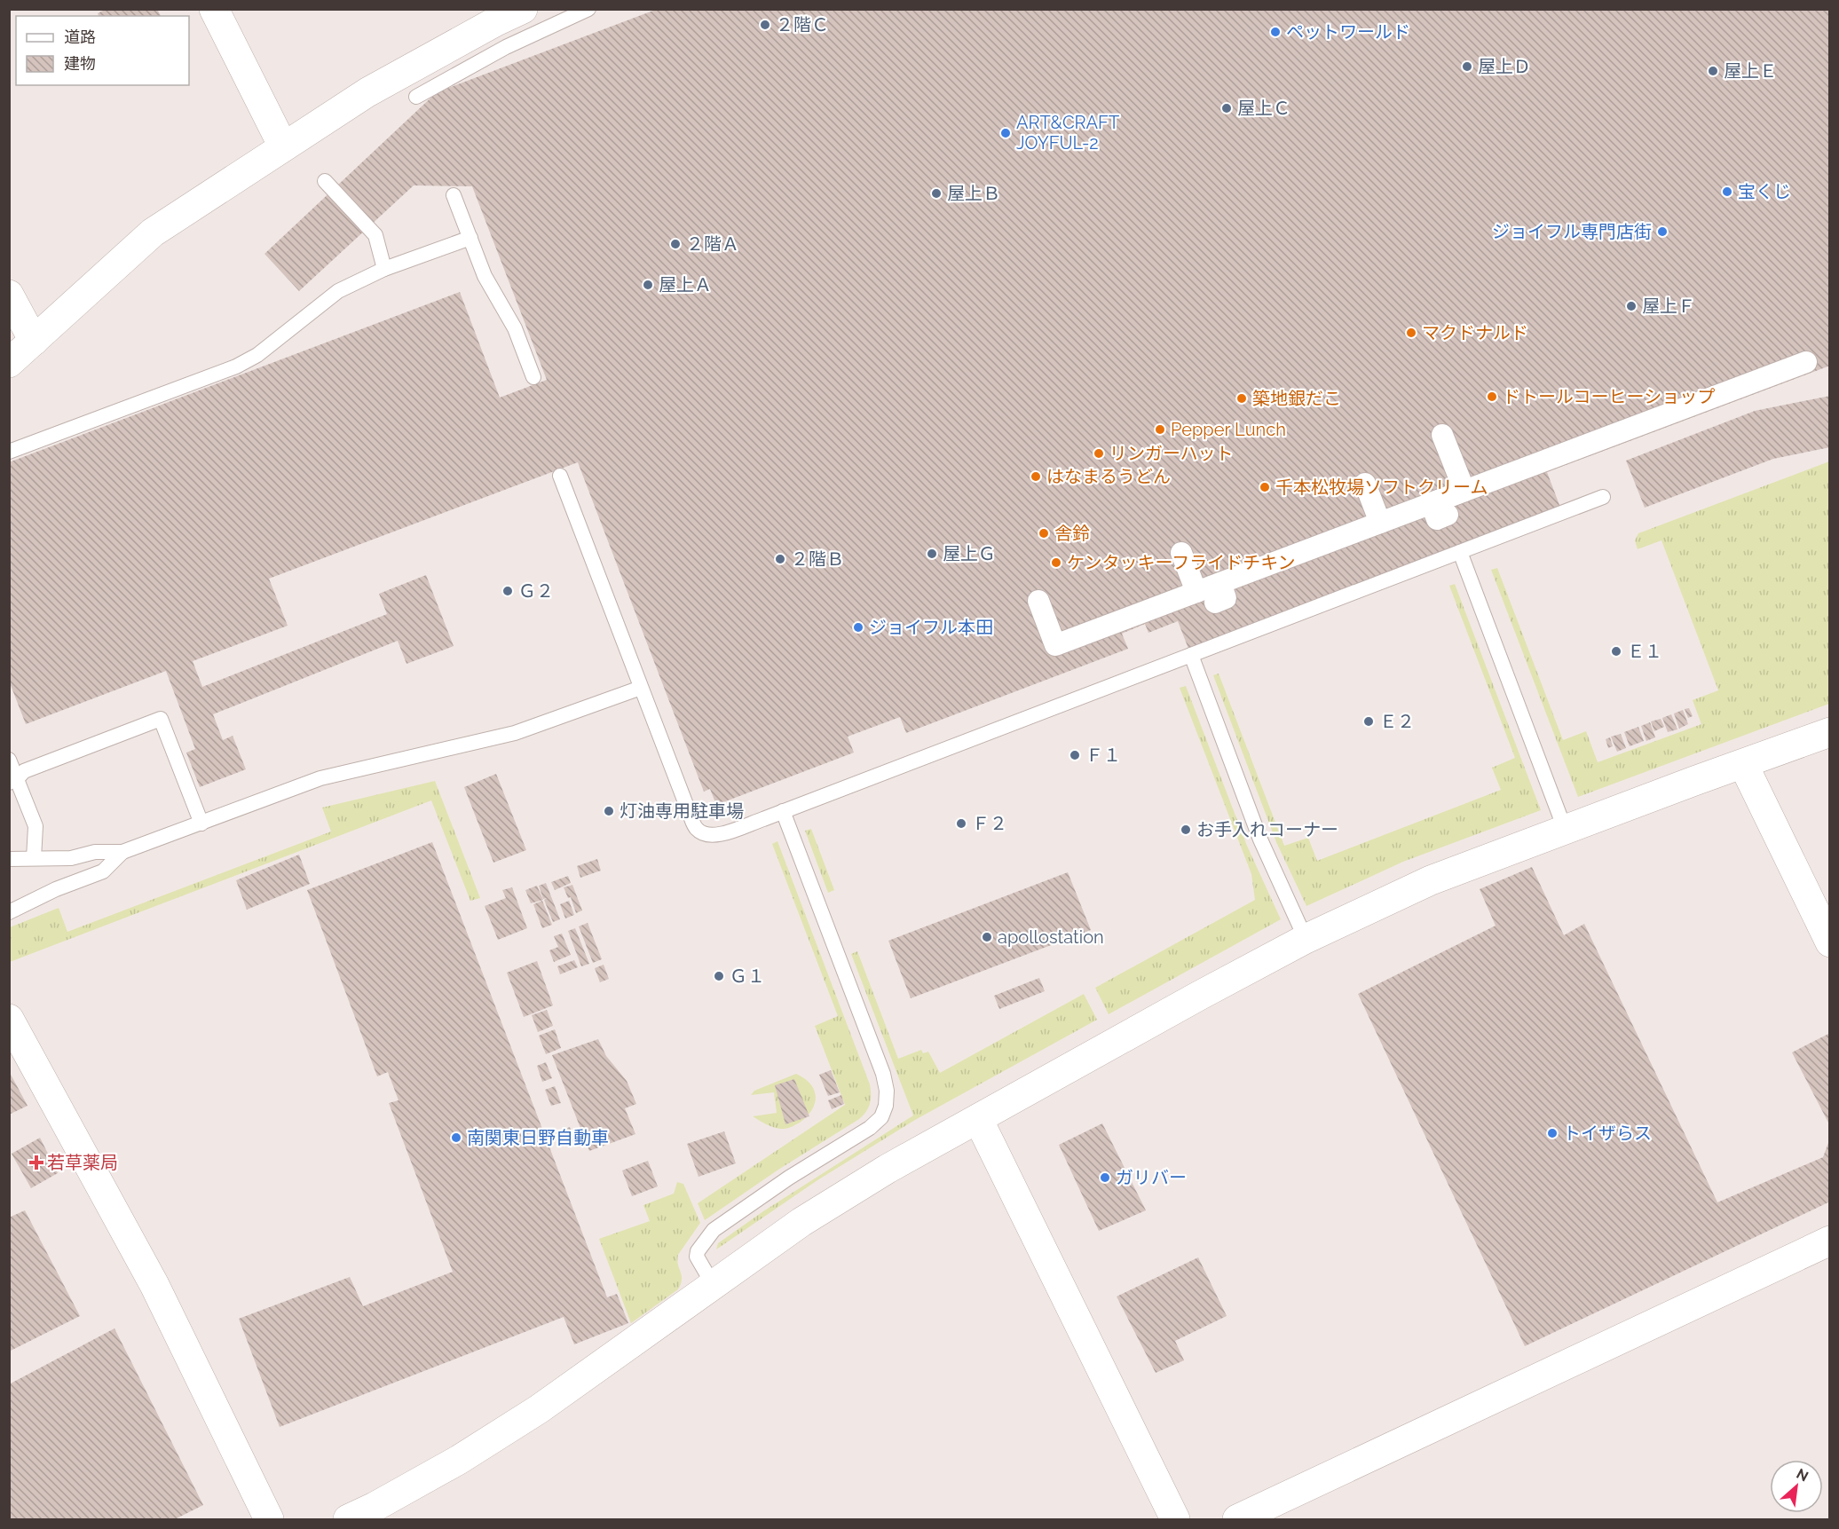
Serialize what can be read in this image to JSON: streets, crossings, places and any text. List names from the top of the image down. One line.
{"places":{"other":["２階Ｃ","ペットワールド","屋上Ｄ","屋上Ｅ","屋上Ｃ","ART&CRAFT JOYFUL-2","宝くじ","屋上Ｂ","ジョイフル専門店街","２階Ａ","屋上Ａ","屋上Ｆ","マクドナルド","ドトールコーヒーショップ","築地銀だこ","Pepper Lunch","リンガーハット","はなまるうどん","千本松牧場ソフトクリーム","舎鈴","屋上Ｇ","２階Ｂ","ケンタッキーフライドチキン","Ｇ２","ジョイフル本田","Ｅ１","Ｅ２","Ｆ１","灯油専用駐車場","Ｆ２","お手入れコーナー","apollostation","Ｇ１","トイザらス","南関東日野自動車","ガリバー"],"health":["若草薬局"]},"legend":["道路","建物"],"north":"top right"}
